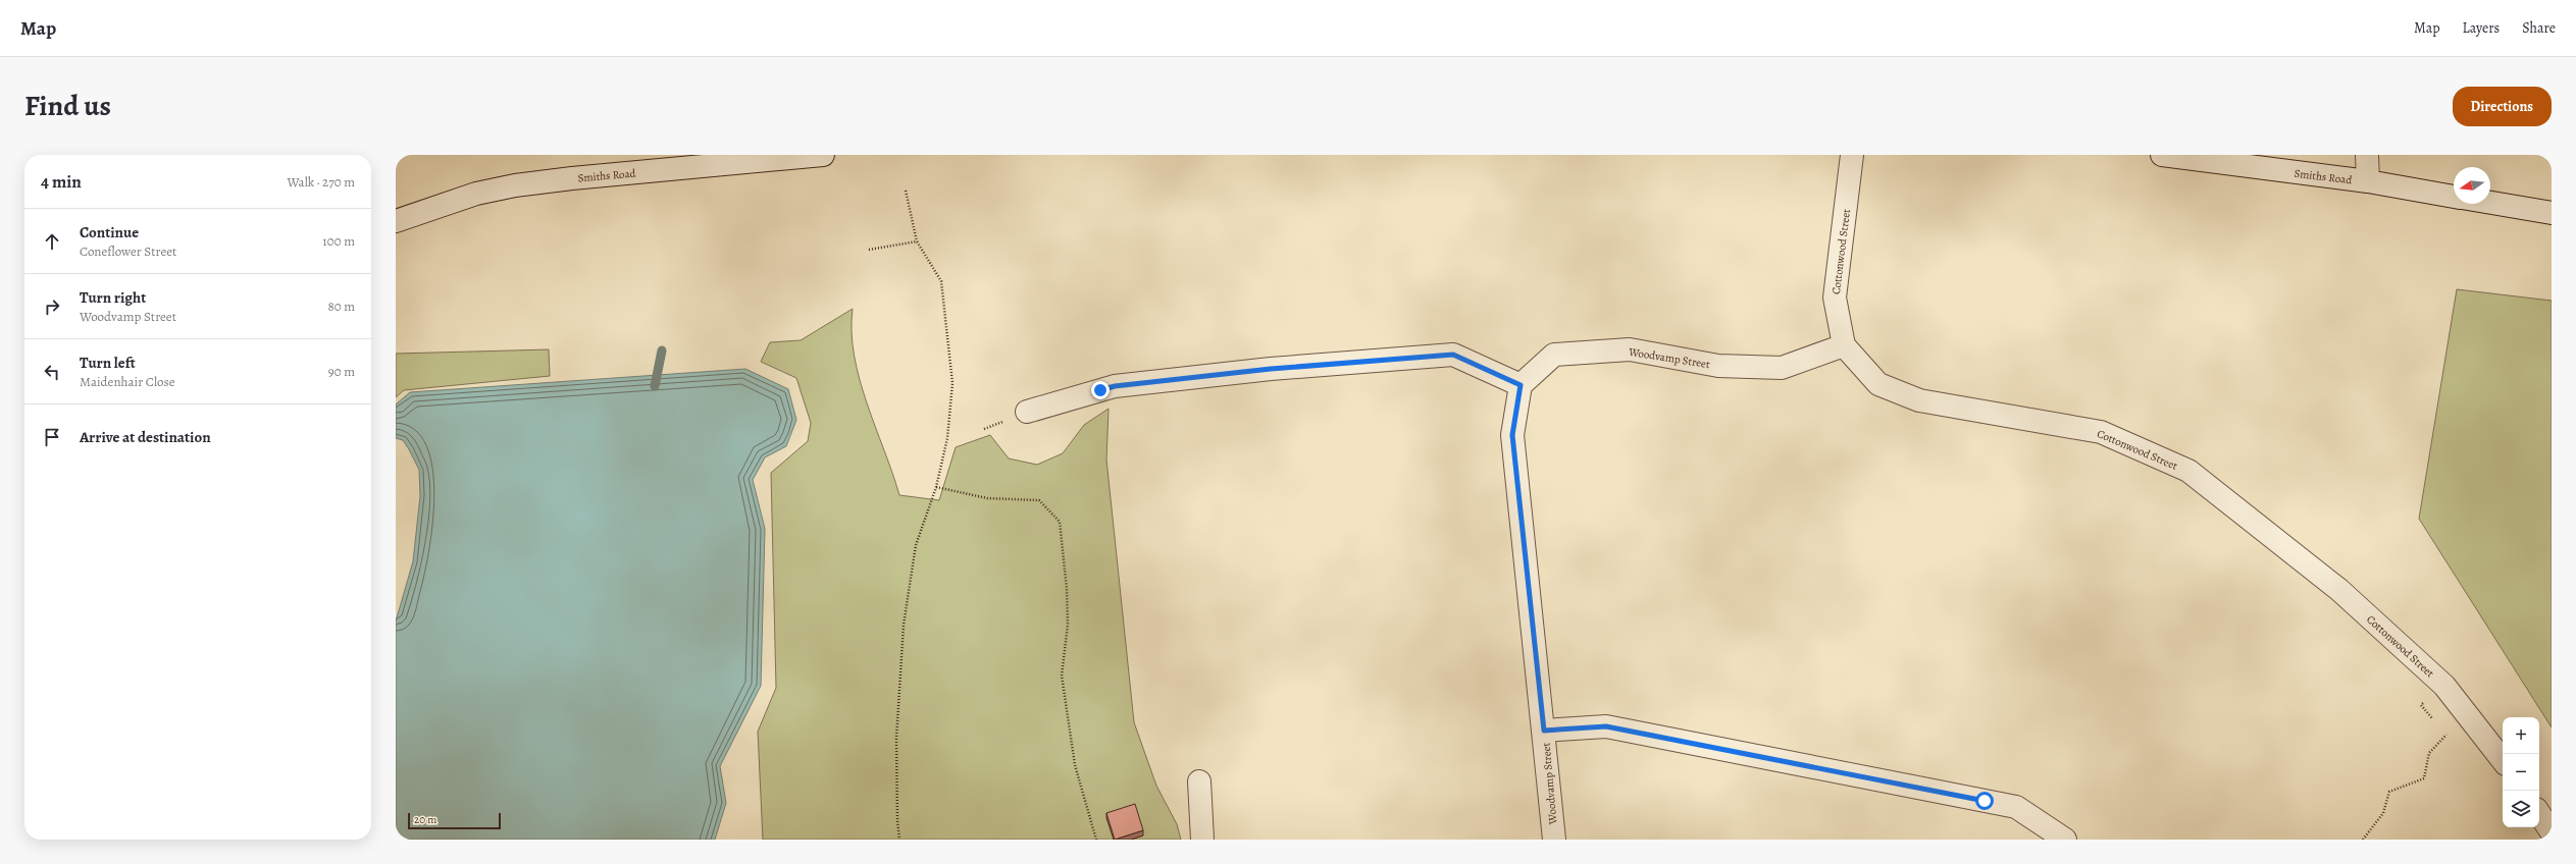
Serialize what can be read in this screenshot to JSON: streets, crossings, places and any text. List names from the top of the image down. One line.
{"streets":{"street":["Smiths Road","Cottonwood Street","Woodvamp Street"]},"crossings":[["Cottonwood Street","Woodvamp Street"]],"scale_bar":"20 m","north":"left","page":{"header":"Map","nav":["Map","Layers","Share"],"title":"Find us","buttons":"Directions","heading":["4 min","Walk · 270 m"],"list":[["Continue","Coneflower Street","100 m"],["Turn right","Woodvamp Street","80 m"],["Turn left","Maidenhair Close","90 m"],"Arrive at destination"],"map_buttons":["+","−"],"scale":"20 m"}}
